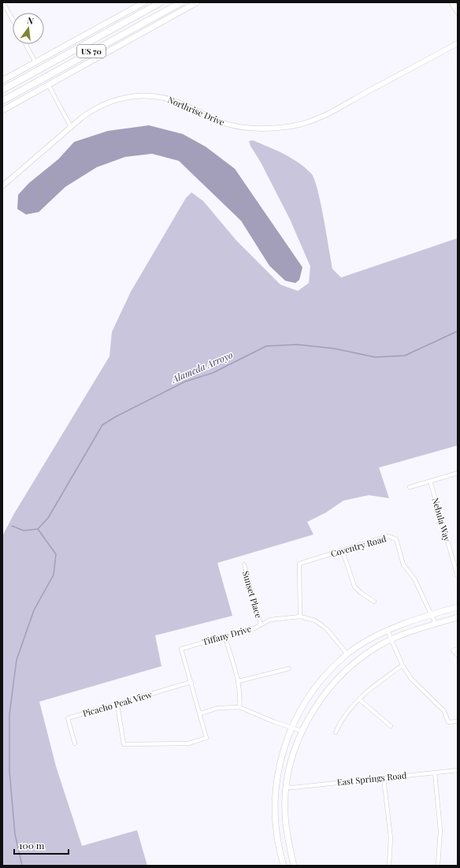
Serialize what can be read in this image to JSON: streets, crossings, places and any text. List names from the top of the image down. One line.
{"streets":{"highway":["US 70"],"street":["Northrise Drive","Nebula Way","Coventry Road","Sunset Place","Tiffany Drive","Picacho Peak View","East Springs Road"]},"crossings":[["Coventry Road","Tiffany Drive"],["Sunset Place","Tiffany Drive"],["Tiffany Drive","Picacho Peak View"]],"water":["Alameda Arroyo"],"scale_bar":"100 m","north":"top"}
